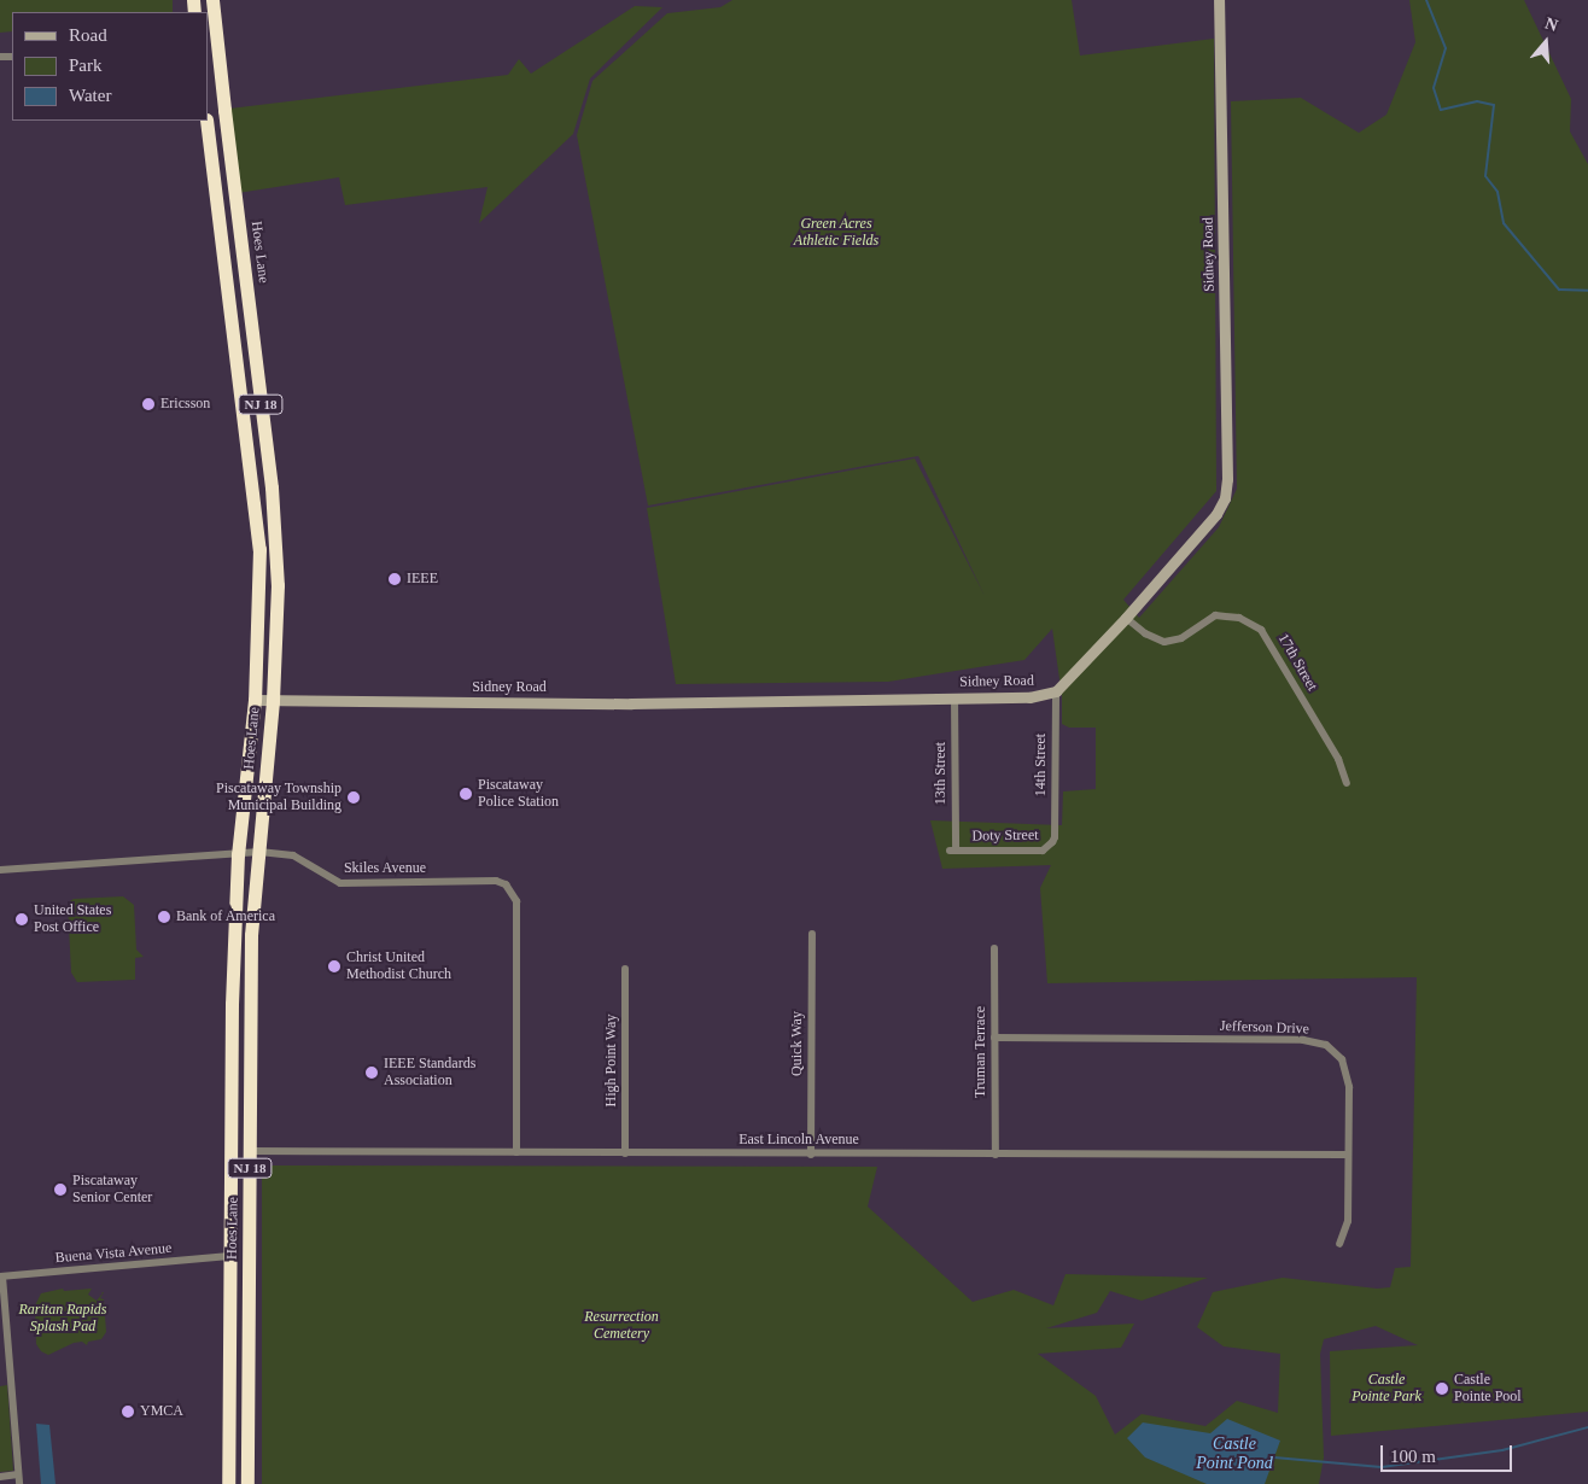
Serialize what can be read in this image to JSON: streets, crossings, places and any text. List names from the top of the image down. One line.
{"streets":{"highway":["Hoes Lane","NJ 18"],"street":["Sidney Road","17th Street","14th Street","13th Street","Doty Street","Skiles Avenue","Jefferson Drive","Quick Way","Truman Terrace","High Point Way","East Lincoln Avenue","Buena Vista Avenue"]},"crossings":[["Hoes Lane","Sidney Road"],["Hoes Lane","Skiles Avenue"],["Hoes Lane","East Lincoln Avenue"],["Hoes Lane","Buena Vista Avenue"],["Sidney Road","17th Street"],["Sidney Road","14th Street"],["Sidney Road","13th Street"],["14th Street","Doty Street"],["13th Street","Doty Street"],["Skiles Avenue","East Lincoln Avenue"],["Jefferson Drive","Truman Terrace"],["Jefferson Drive","East Lincoln Avenue"],["Quick Way","East Lincoln Avenue"],["Truman Terrace","East Lincoln Avenue"],["High Point Way","East Lincoln Avenue"]],"water":["Castle Point Pond"],"parks":["Green Acres Athletic Fields","Raritan Rapids Splash Pad","Resurrection Cemetery","Castle Pointe Park"],"places":["Ericsson","IEEE","Piscataway Police Station","Piscataway Township Municipal Building","Bank of America","United States Post Office","Christ United Methodist Church","IEEE Standards Association","Piscataway Senior Center","Castle Pointe Pool","YMCA"],"legend":["Road","Park","Water"],"scale_bar":"100 m","north":"top"}
